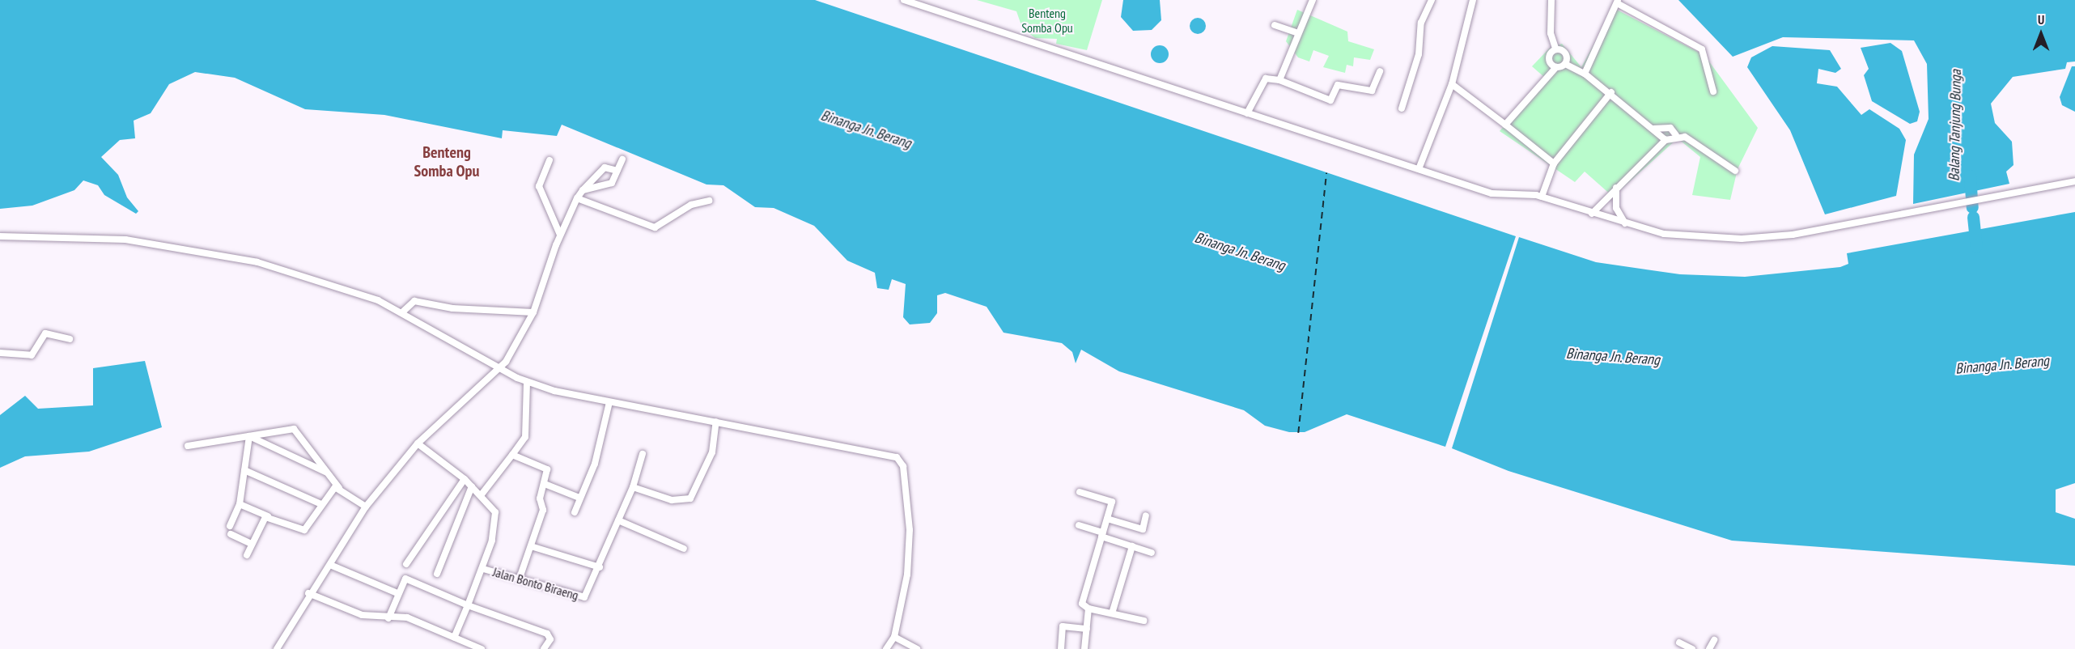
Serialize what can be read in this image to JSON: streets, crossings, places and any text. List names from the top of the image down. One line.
{"streets":{"street":["Jalan Bonto Biraeng"]},"districts":["Benteng Somba Opu"],"water":["Balang Tanjung Bunga","Binanga Jn. Berang"],"parks":["Benteng Somba Opu"],"north":"top"}
